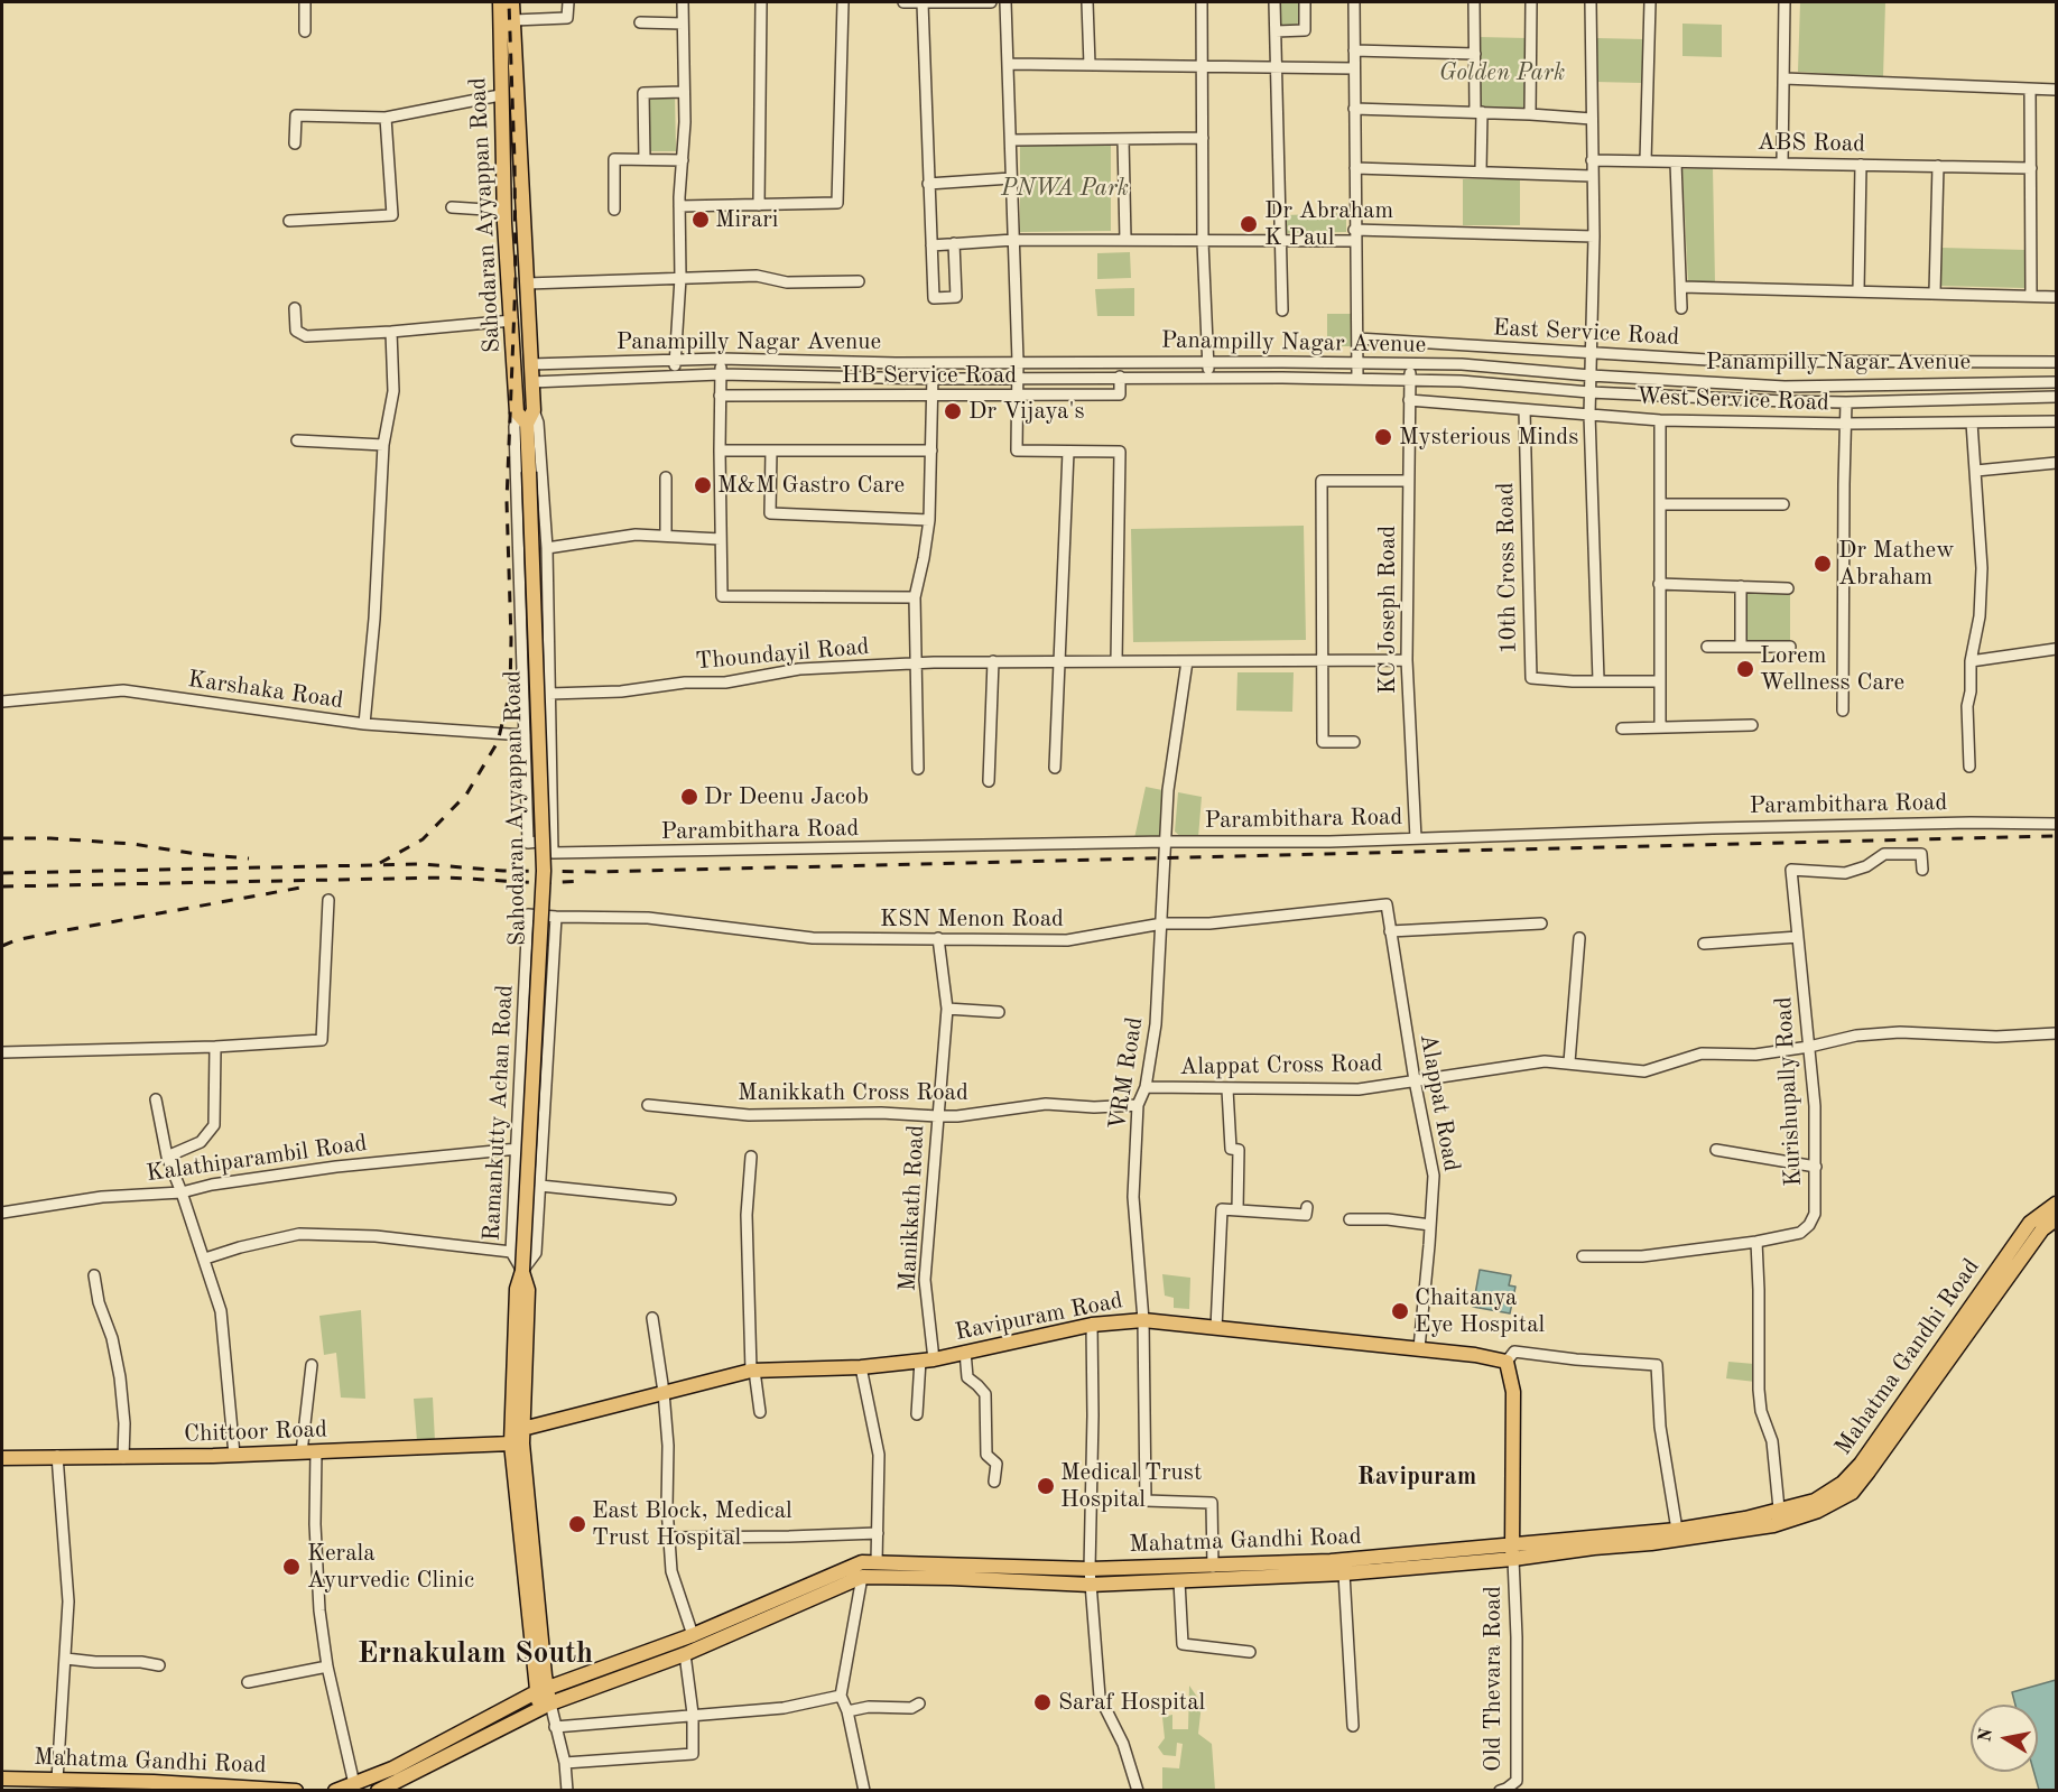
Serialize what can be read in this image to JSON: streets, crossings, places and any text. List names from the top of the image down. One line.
{"streets":{"main road":["Sahodaran Ayyappan Road","Ravipuram Road","Mahatma Gandhi Road","Chittoor Road"],"street":["ABS Road","East Service Road","Panampilly Nagar Avenue","HB Service Road","West Service Road","10th Cross Road","KC Joseph Road","Thoundayil Road","Karshaka Road","Parambithara Road","KSN Menon Road","Alappat Cross Road","VRM Road","Kurishupally Road","Manikkath Cross Road","Alappat Road","Ramankutty Achan Road","Kalathiparambil Road","Manikkath Road","Old Thevara Road"]},"crossings":[["Sahodaran Ayyappan Road","Panampilly Nagar Avenue"],["Sahodaran Ayyappan Road","Ramankutty Achan Road"],["Sahodaran Ayyappan Road","Ravipuram Road"],["Sahodaran Ayyappan Road","Mahatma Gandhi Road"],["Sahodaran Ayyappan Road","Chittoor Road"],["Panampilly Nagar Avenue","HB Service Road"],["Panampilly Nagar Avenue","KC Joseph Road"],["West Service Road","10th Cross Road"],["West Service Road","KC Joseph Road"],["KC Joseph Road","Thoundayil Road"],["KC Joseph Road","Parambithara Road"],["Thoundayil Road","VRM Road"],["Parambithara Road","VRM Road"],["KSN Menon Road","VRM Road"],["KSN Menon Road","Alappat Road"],["KSN Menon Road","Ramankutty Achan Road"],["KSN Menon Road","Manikkath Road"],["Alappat Cross Road","VRM Road"],["Alappat Cross Road","Kurishupally Road"],["Alappat Cross Road","Alappat Road"],["VRM Road","Manikkath Cross Road"],["VRM Road","Ravipuram Road"],["VRM Road","Mahatma Gandhi Road"],["Manikkath Cross Road","Manikkath Road"],["Alappat Road","Ravipuram Road"],["Ramankutty Achan Road","Kalathiparambil Road"],["Manikkath Road","Ravipuram Road"],["Mahatma Gandhi Road","Old Thevara Road"]],"districts":["Ravipuram","Ernakulam South"],"parks":["Golden Park","PNWA Park"],"places":["Mirari","Dr Abraham K Paul","Dr Vijaya's","Mysterious Minds","M&M Gastro Care","Dr Mathew Abraham","Lorem Wellness Care","Dr Deenu Jacob","Chaitanya Eye Hospital","Medical Trust Hospital","East Block, Medical Trust Hospital","Kerala Ayurvedic Clinic","Saraf Hospital"],"north":"left"}
